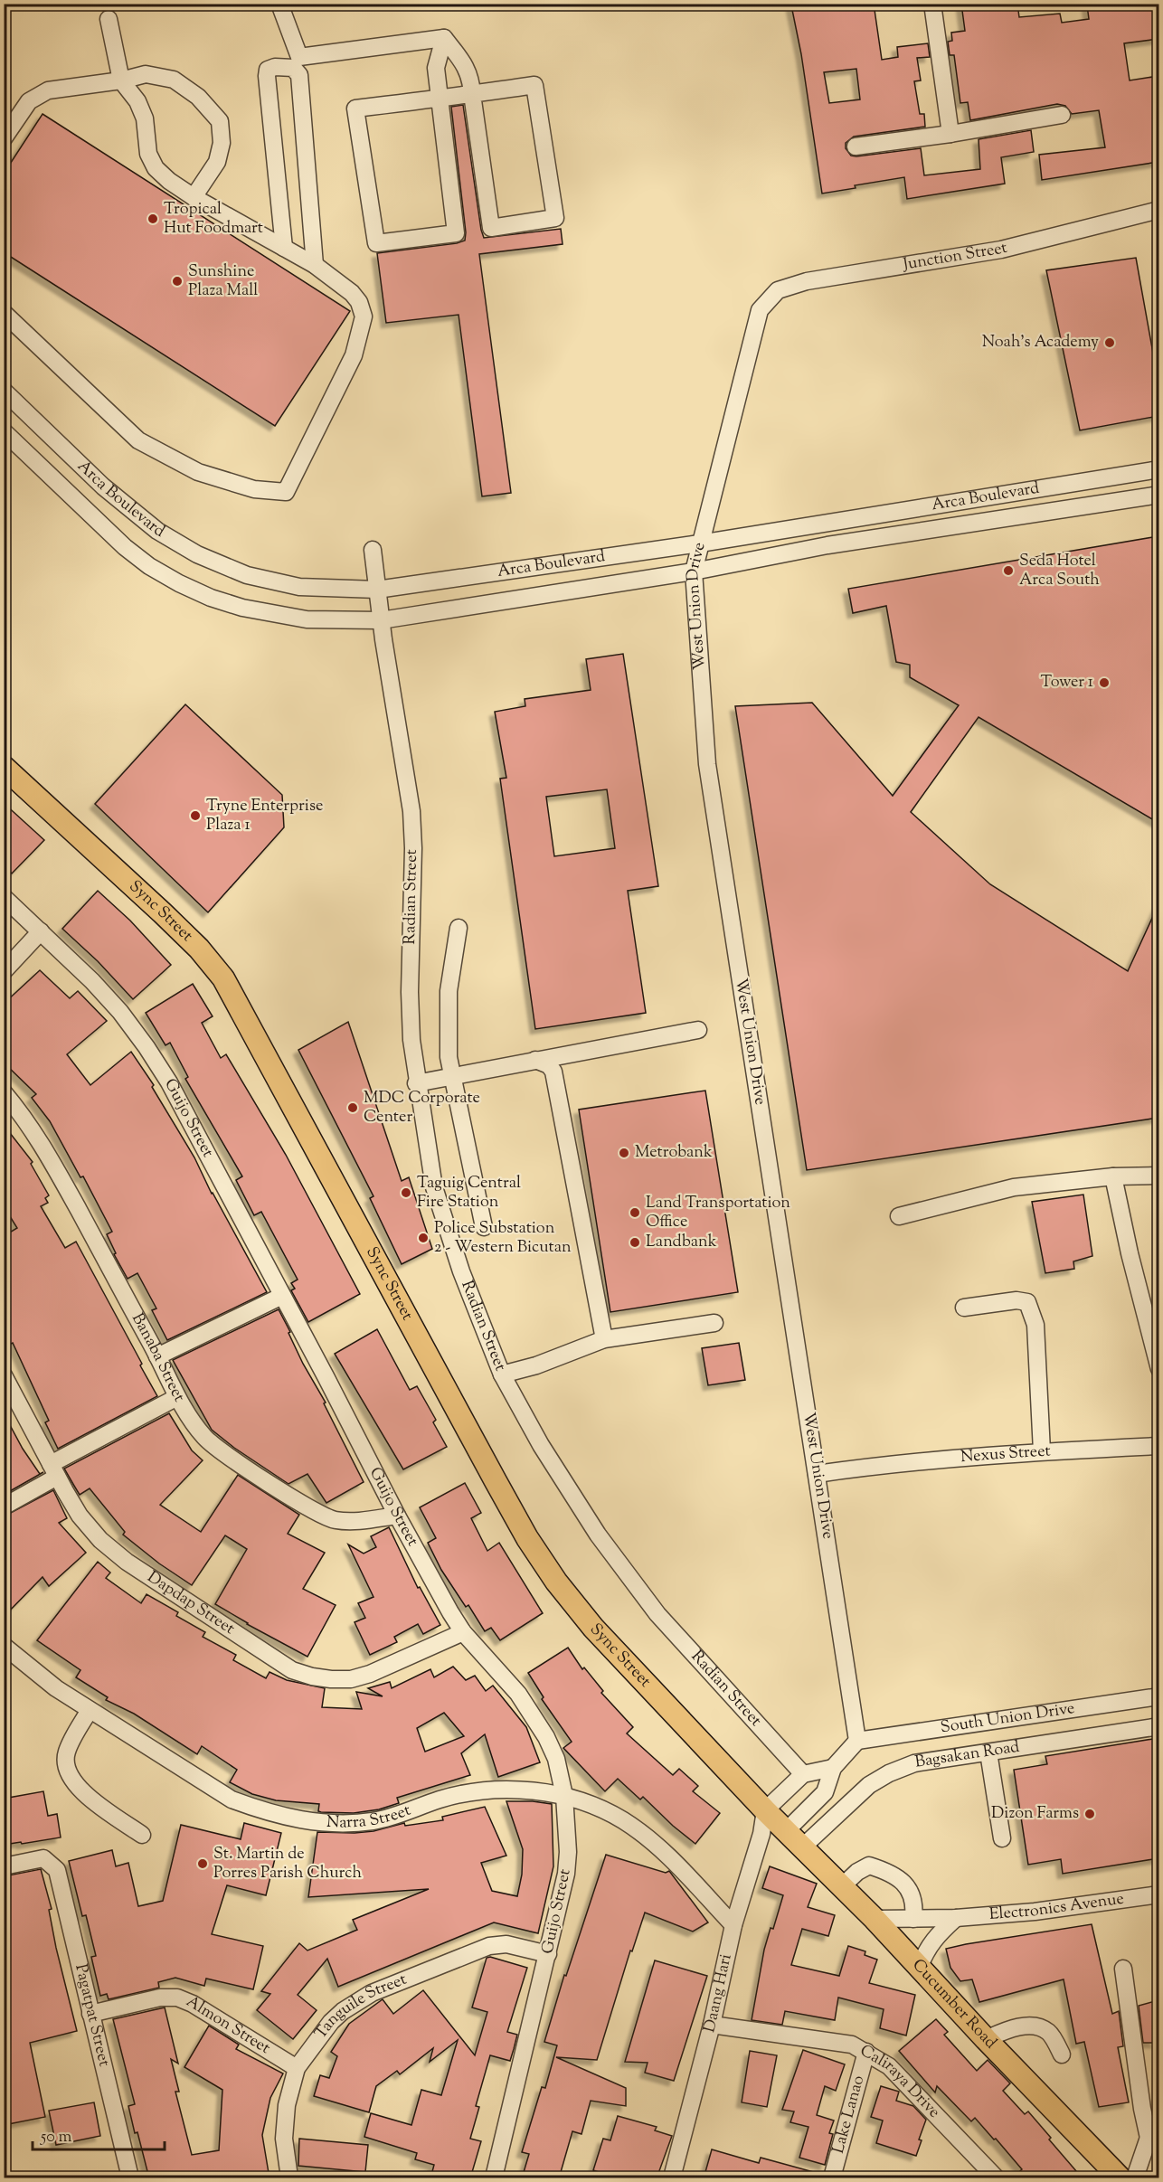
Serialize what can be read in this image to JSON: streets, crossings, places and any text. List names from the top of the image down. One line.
{"streets":{"main road":["Sync Street","Cucumber Road"],"street":["Junction Street","Arca Boulevard","West Union Drive","Radian Street","Guijo Street","Banaba Street","Nexus Street","Dapdap Street","South Union Drive","Bagsakan Road","Narra Street","Electronics Avenue","Daang Hari","Tanguile Street","Pagatpat Street","Almon Street","Caliraya Drive","Lake Lanao"]},"crossings":[["Junction Street","West Union Drive"],["Arca Boulevard","West Union Drive"],["Arca Boulevard","Radian Street"],["West Union Drive","Nexus Street"],["West Union Drive","South Union Drive"],["Sync Street","Daang Hari"],["Sync Street","Cucumber Road"],["Guijo Street","Banaba Street"],["Guijo Street","Dapdap Street"],["Guijo Street","Narra Street"],["Guijo Street","Tanguile Street"],["Bagsakan Road","Cucumber Road"],["Narra Street","Daang Hari"],["Electronics Avenue","Cucumber Road"],["Daang Hari","Caliraya Drive"],["Tanguile Street","Almon Street"],["Pagatpat Street","Almon Street"],["Caliraya Drive","Lake Lanao"]],"places":["Tropical Hut Foodmart","Sunshine Plaza Mall","Noah's Academy","Seda Hotel Arca South","Tower 1","Tryne Enterprise Plaza 1","MDC Corporate Center","Metrobank","Taguig Central Fire Station","Land Transportation Office","Police Substation 2 - Western Bicutan","Landbank","Dizon Farms","St. Martin de Porres Parish Church"],"scale_bar":"50 m"}
